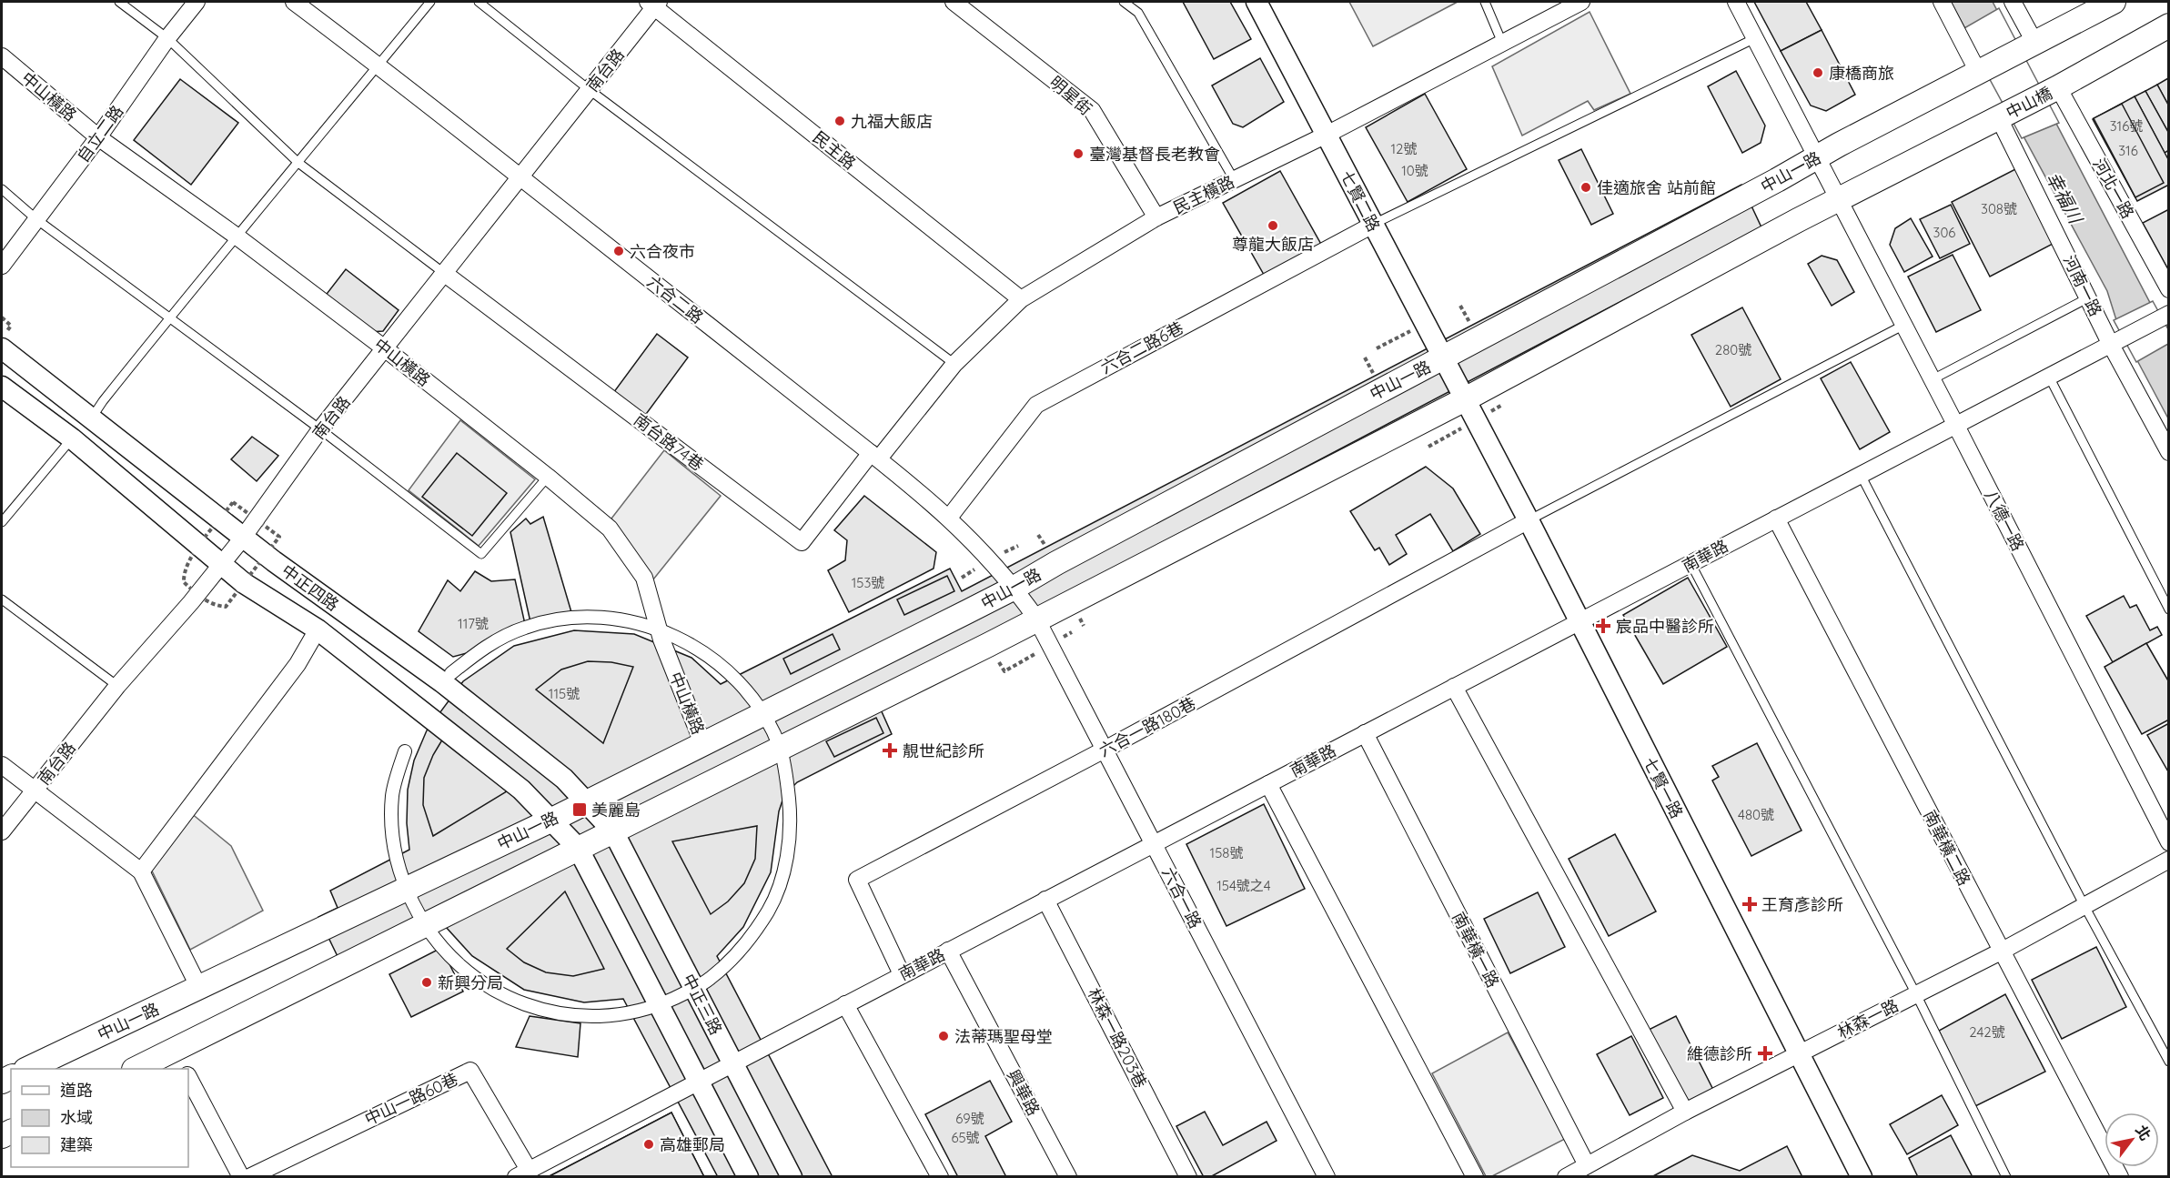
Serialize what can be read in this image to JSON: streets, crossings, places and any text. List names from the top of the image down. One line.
{"streets":{"main road":["中山橋","中山一路"],"street":["南台路","明星街","中山橫路","自立二路","民主路","河北一路","民主橫路","七賢二路","河南一路","六合二路","六合二路6巷","南台路74巷","八德一路","南華路","中正四路","六合一路180巷","七賢一路","南華橫二路","六合一路","南華橫一路","中正三路","林森一路","林森一路203巷","興華路","中山一路60巷"]},"crossings":[["南台路","中山橫路"],["南台路","民主路"],["南台路","六合二路"],["南台路","南台路74巷"],["南台路","中正四路"],["明星街","民主橫路"],["中山橫路","自立二路"],["中山橫路","中山一路"],["中山橋","河北一路"],["中山橋","河南一路"],["民主路","民主橫路"],["中山一路","七賢二路"],["中山一路","六合二路"],["中山一路","八德一路"],["中山一路","中正四路"],["民主橫路","七賢二路"],["民主橫路","六合二路"],["民主橫路","南台路74巷"],["七賢二路","六合二路6巷"],["七賢二路","七賢一路"],["河南一路","南華路"],["六合二路","六合二路6巷"],["六合二路","南台路74巷"],["六合二路","六合一路"],["八德一路","南華路"],["南華路","六合一路180巷"],["南華路","七賢一路"],["南華路","南華橫二路"],["南華路","六合一路"],["南華路","南華橫一路"],["南華路","中正三路"],["南華路","林森一路203巷"],["南華路","興華路"],["南華路","中山一路60巷"],["中正四路","中正三路"],["六合一路180巷","七賢一路"],["六合一路180巷","六合一路"],["七賢一路","林森一路"],["南華橫二路","林森一路"],["南華橫一路","林森一路"]],"water":["幸福川"],"places":{"other":["康橋商旅","九福大飯店","臺灣基督長老教會","佳適旅舍 站前館","尊龍大飯店","六合夜市","新興分局","法蒂瑪聖母堂","高雄郵局"],"health":["宸品中醫診所","靚世紀診所","王育彥診所","維德診所"],"transit":["美麗島"]},"house_numbers":["316號","12號","316","10號","308號","306","280號","153號","117號","115號","480號","158號","154號之4","242號","69號","65號"],"legend":["道路","水域","建築"],"north":"top right"}
